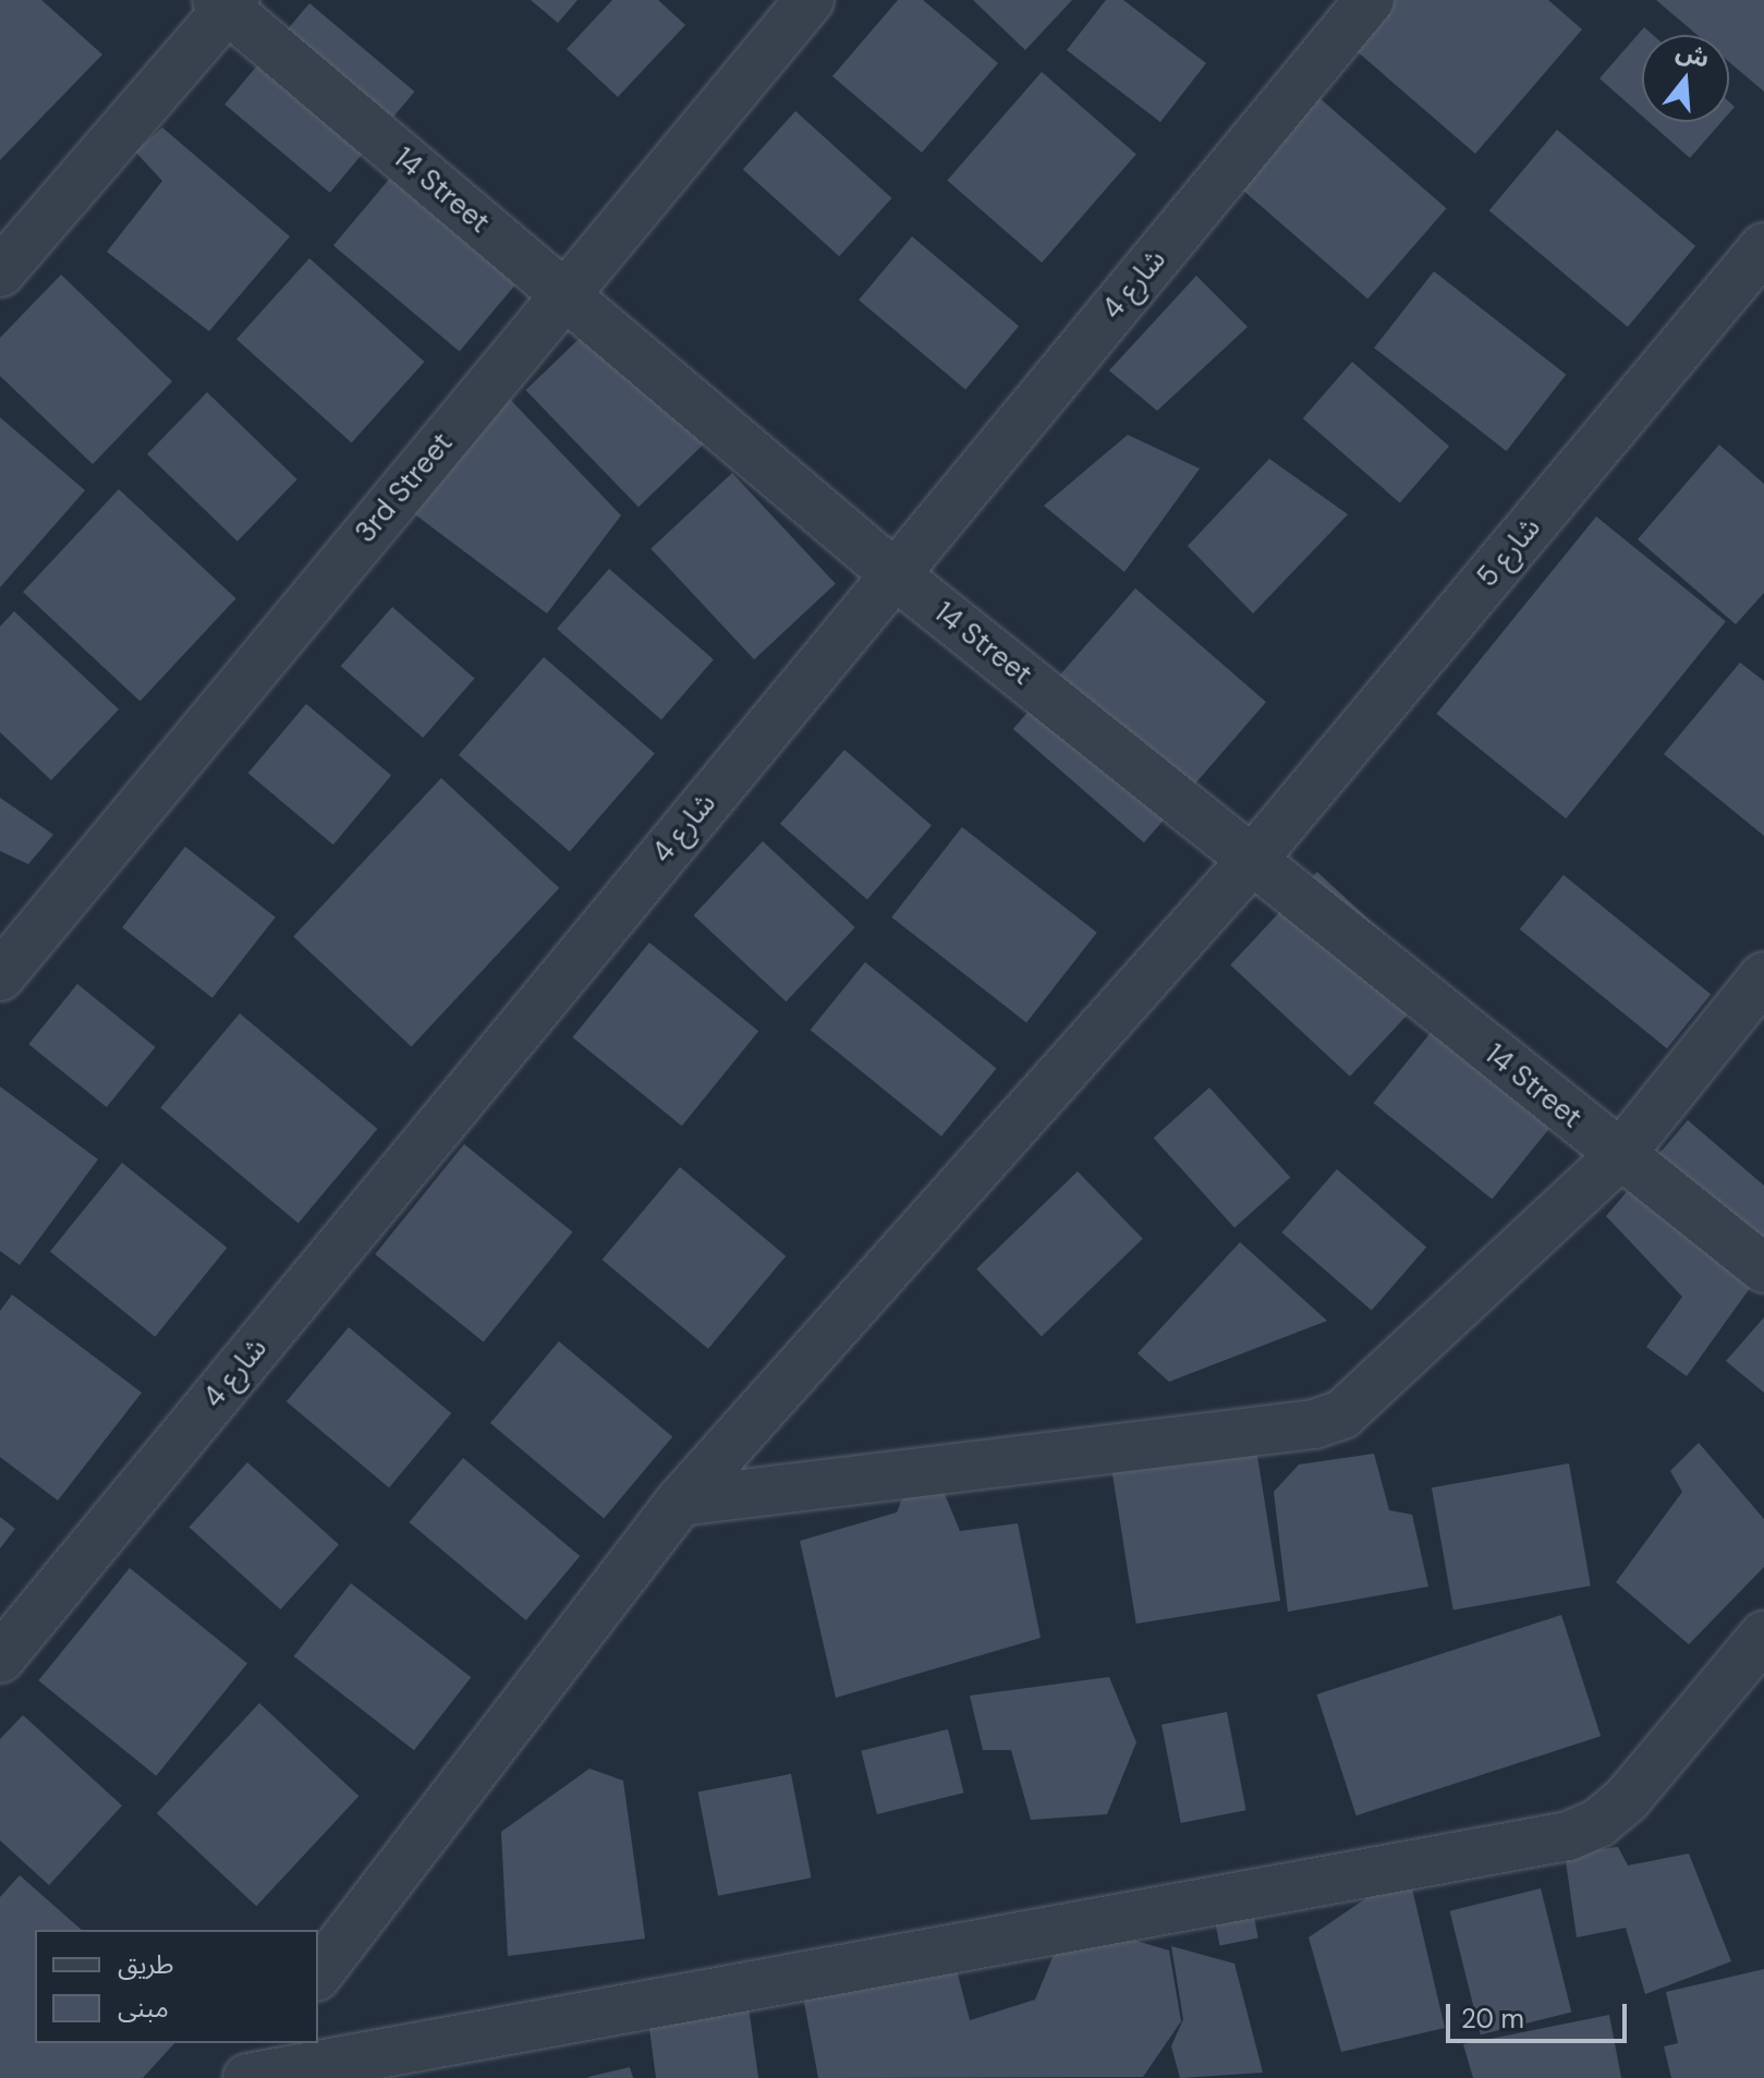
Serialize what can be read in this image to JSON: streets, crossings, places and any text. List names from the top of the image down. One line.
{"streets":{"street":["14 Street","شارع 4","3rd Street","شارع 5"]},"crossings":[["14 Street","شارع 4"],["14 Street","3rd Street"],["14 Street","شارع 5"]],"legend":["طريق","مبنى"],"scale_bar":"20 m","north":"top"}
